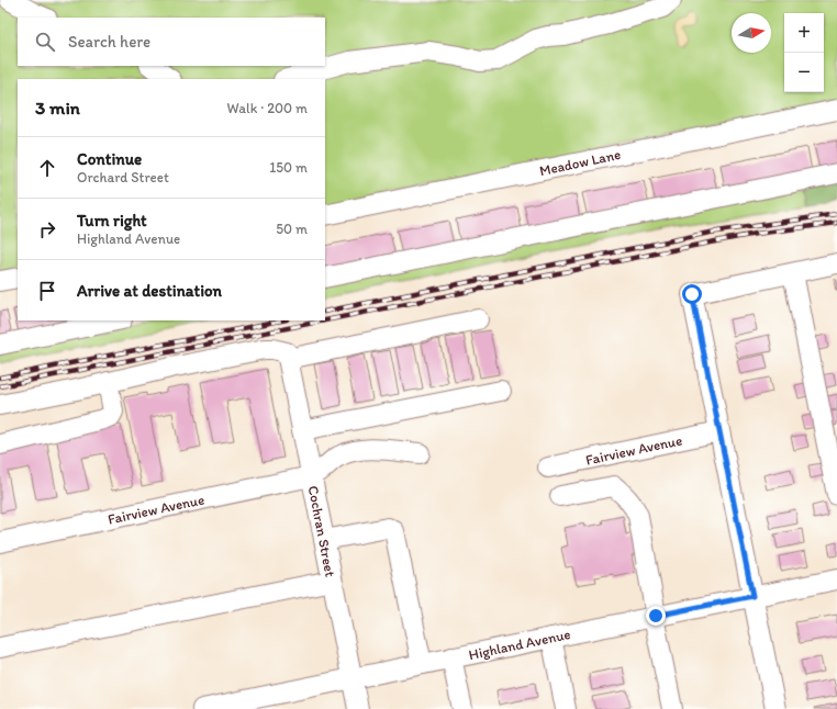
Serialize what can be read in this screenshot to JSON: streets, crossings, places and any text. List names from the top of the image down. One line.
{"streets":{"street":["Meadow Lane","Fairview Avenue","Cochran Street","Highland Avenue"]},"crossings":[["Fairview Avenue","Cochran Street"],["Cochran Street","Highland Avenue"]],"north":"right","page":{"map_buttons":["+","−"],"search":"Search here","heading":["3 min","Walk · 200 m"],"list":[["Continue","Orchard Street","150 m"],["Turn right","Highland Avenue","50 m"],"Arrive at destination"]}}
